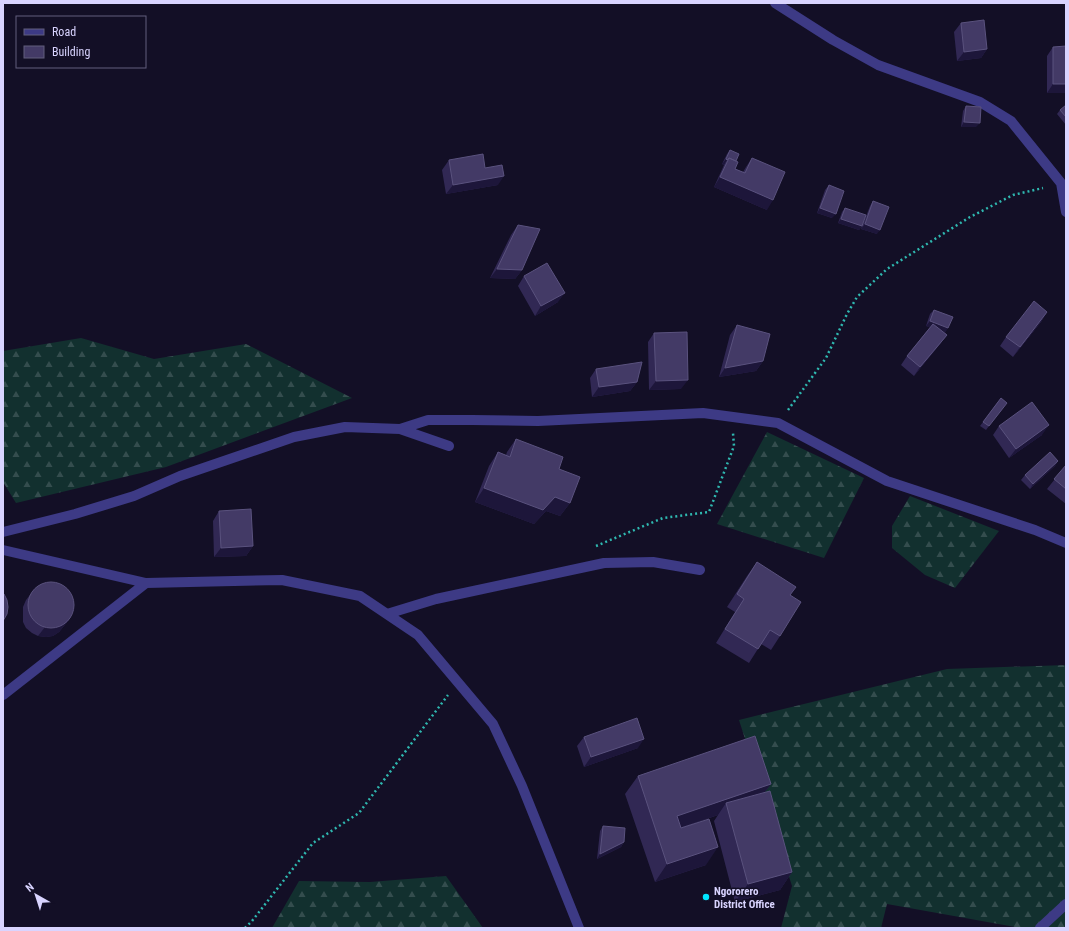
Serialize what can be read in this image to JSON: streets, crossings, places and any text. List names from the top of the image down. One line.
{"places":["Ngororero District Office"],"legend":["Road","Building"],"north":"top left"}
